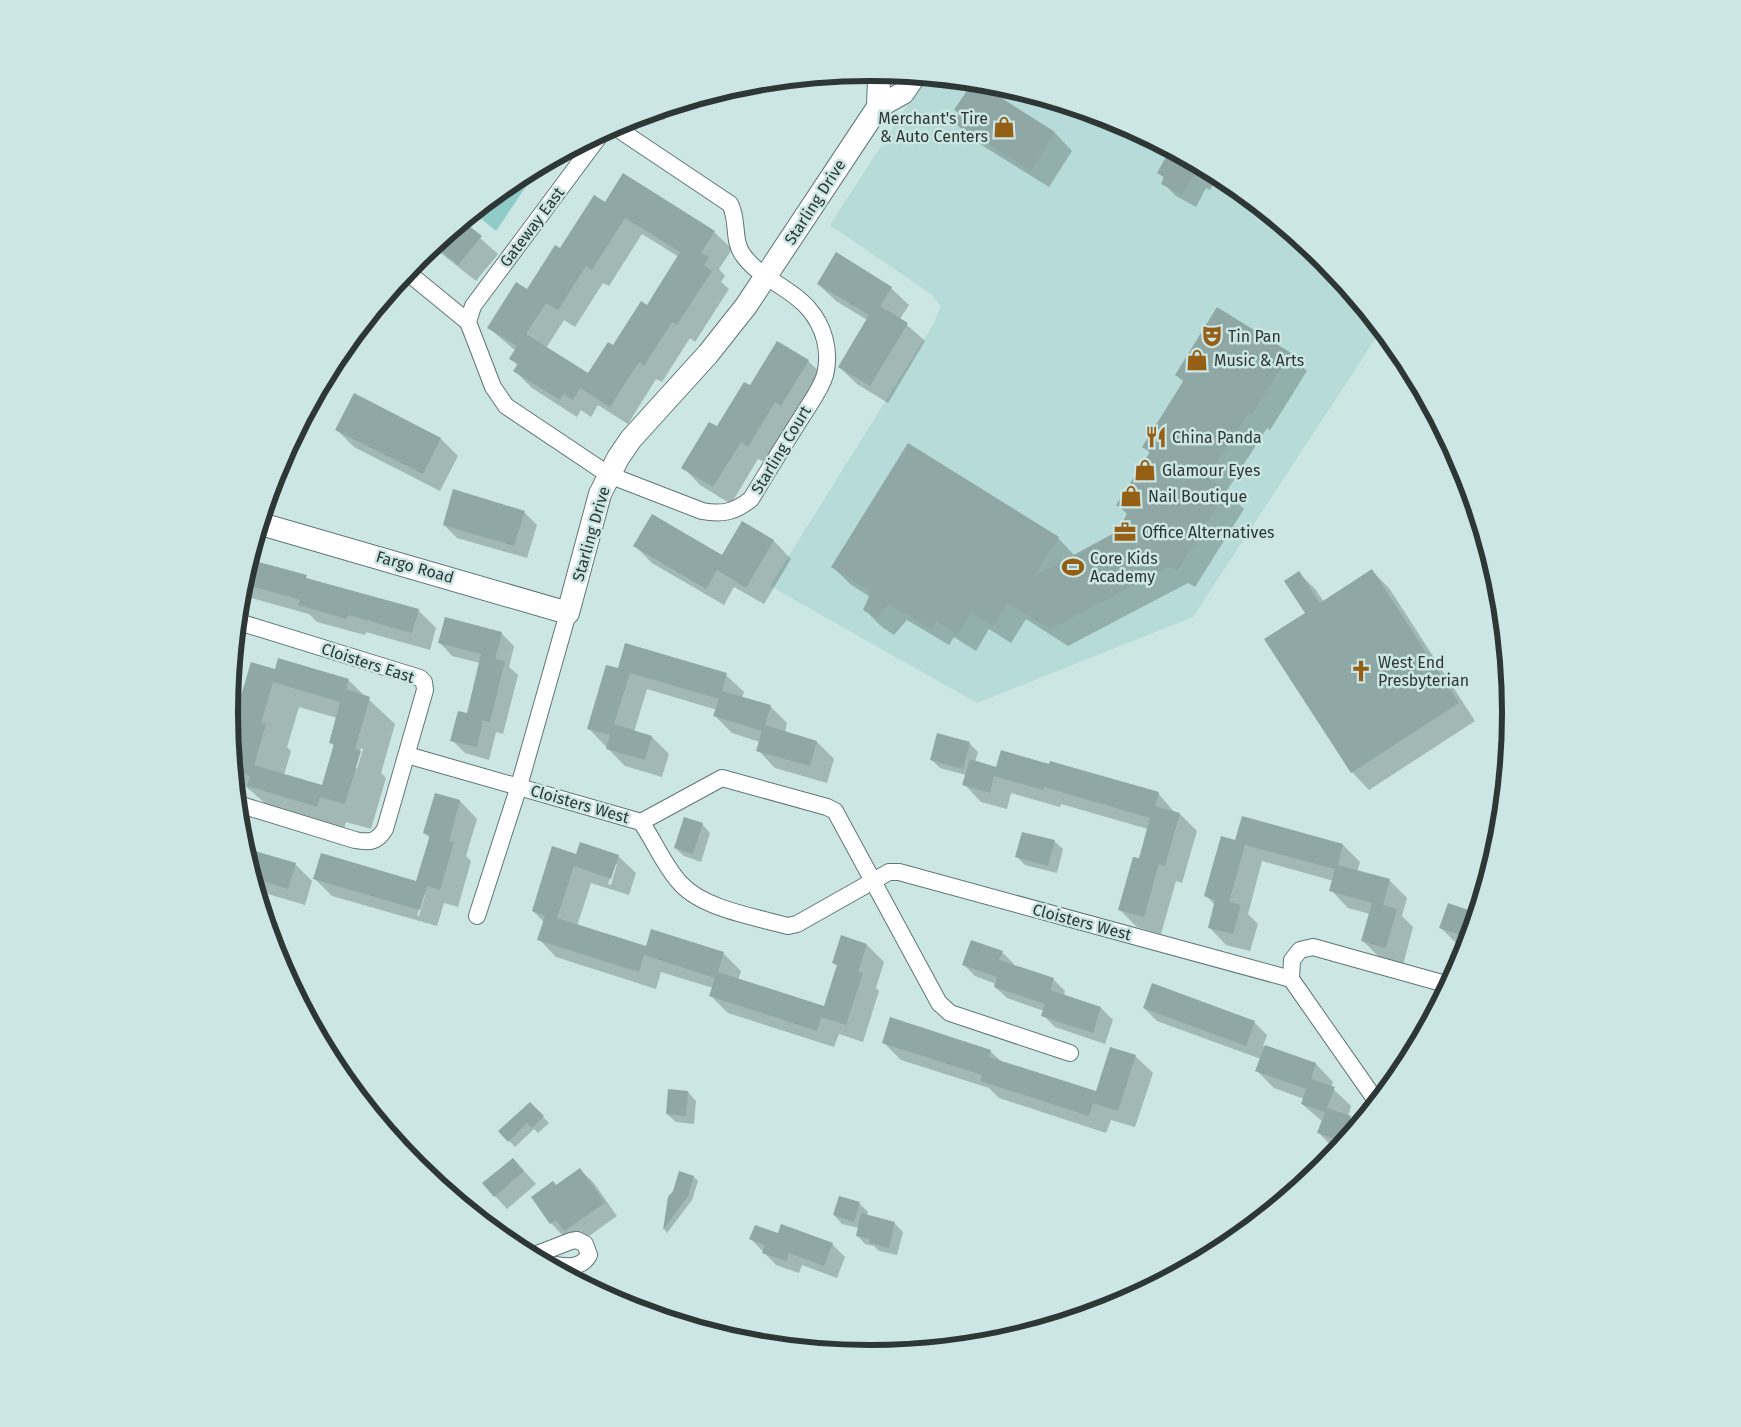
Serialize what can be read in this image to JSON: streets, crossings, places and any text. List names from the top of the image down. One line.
{"streets":{"street":["Starling Drive","Gateway East","Starling Court","Fargo Road","Cloisters East","Cloisters West"]},"crossings":[["Starling Drive","Starling Court"],["Starling Drive","Fargo Road"],["Starling Drive","Cloisters West"]],"places":{"shop":["Merchant's Tire & Auto Centers","Music & Arts","Glamour Eyes","Nail Boutique"],"theatre":["Tin Pan"],"restaurant":["China Panda"],"office":["Office Alternatives"],"sports":["Core Kids Academy"],"church":["West End Presbyterian"]}}
